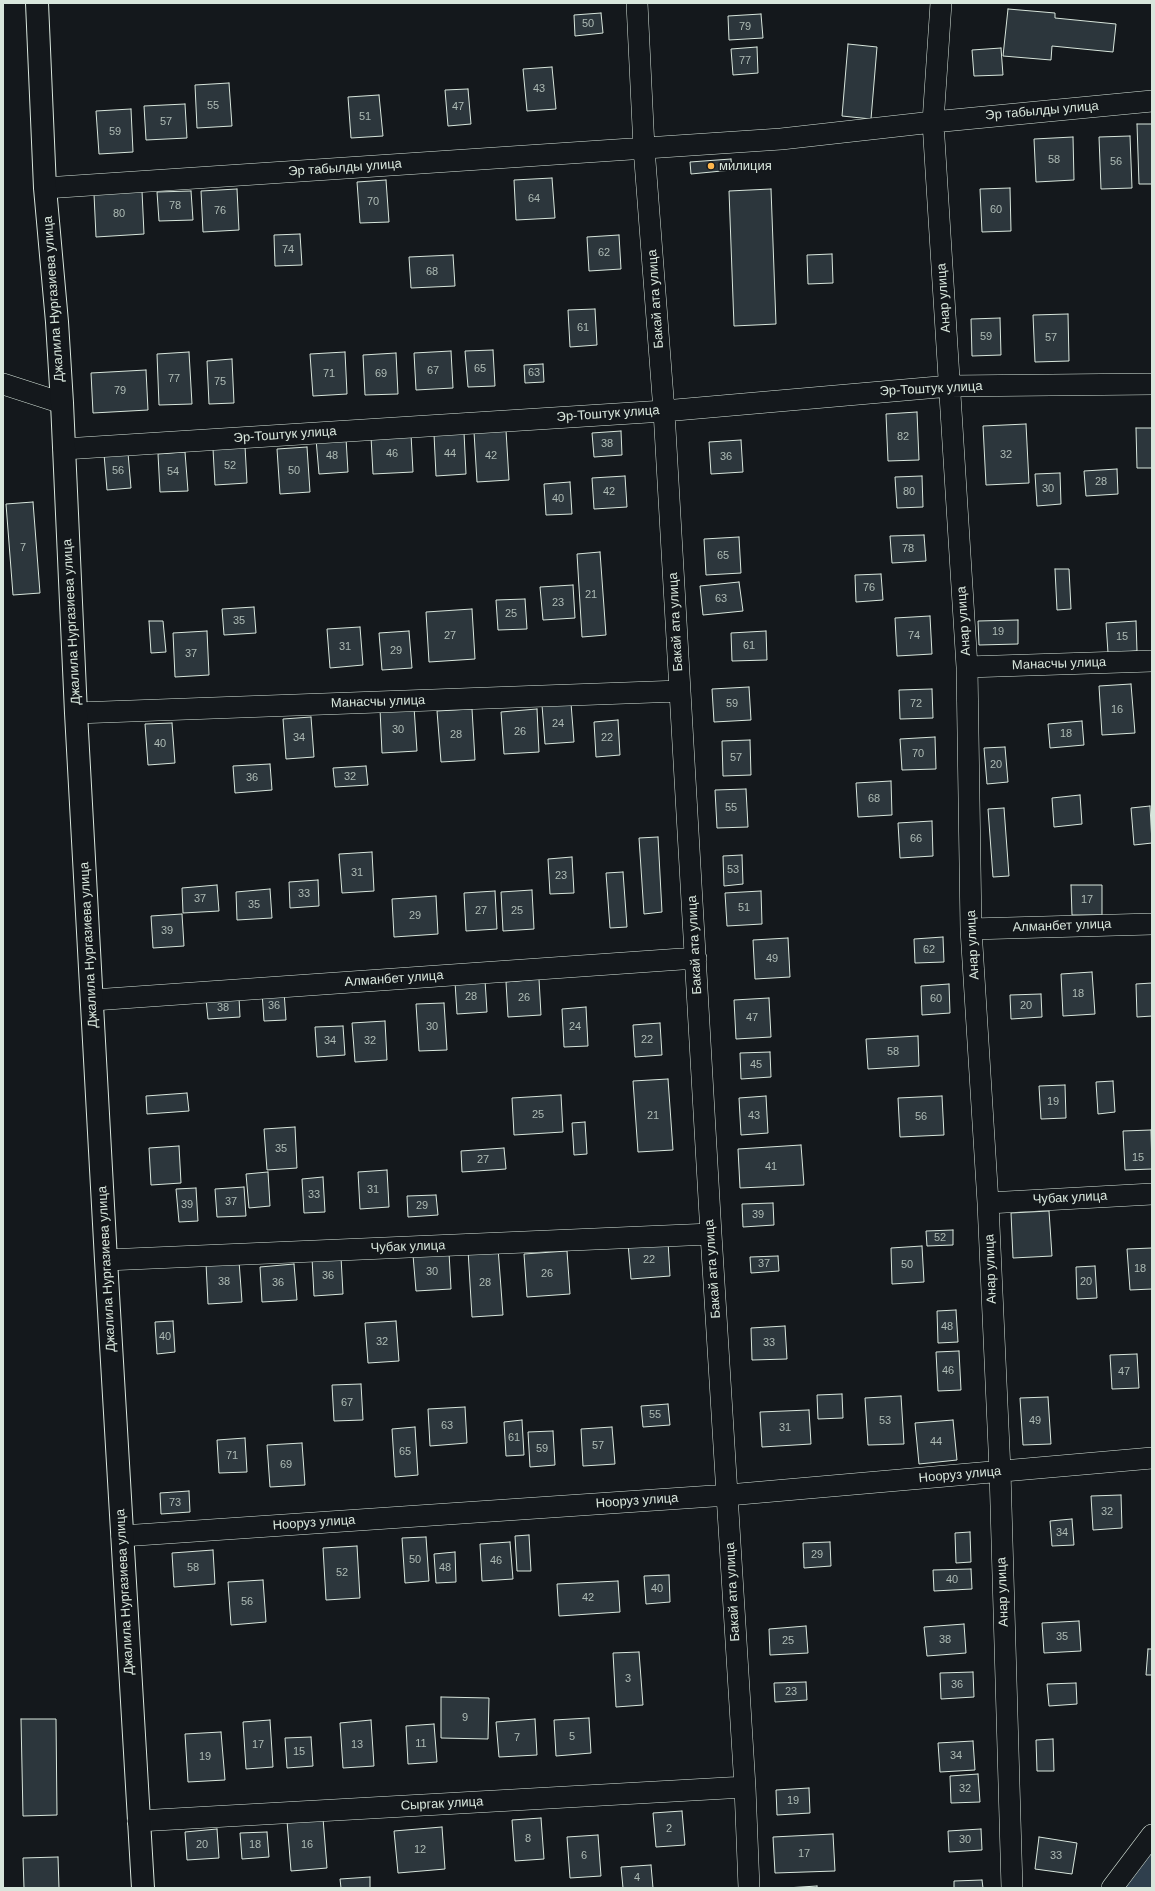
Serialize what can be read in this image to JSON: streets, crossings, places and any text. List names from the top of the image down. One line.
{"streets":{"street":["Эр табылды улица","Анар улица","Джалила Нургазиева улица","Бакай ата улица","Эр-Тоштук улица","Манасчы улица","Алманбет улица","Чубак улица","Нооруз улица","Сыргак улица"]},"crossings":[["Эр табылды улица","Анар улица"],["Эр табылды улица","Джалила Нургазиева улица"],["Эр табылды улица","Бакай ата улица"],["Анар улица","Эр-Тоштук улица"],["Анар улица","Манасчы улица"],["Анар улица","Алманбет улица"],["Анар улица","Чубак улица"],["Анар улица","Нооруз улица"],["Джалила Нургазиева улица","Эр-Тоштук улица"],["Джалила Нургазиева улица","Манасчы улица"],["Джалила Нургазиева улица","Алманбет улица"],["Джалила Нургазиева улица","Чубак улица"],["Джалила Нургазиева улица","Нооруз улица"],["Джалила Нургазиева улица","Сыргак улица"],["Бакай ата улица","Эр-Тоштук улица"],["Бакай ата улица","Манасчы улица"],["Бакай ата улица","Алманбет улица"],["Бакай ата улица","Чубак улица"],["Бакай ата улица","Нооруз улица"],["Бакай ата улица","Сыргак улица"]],"places":["милиция"],"house_numbers":["50","79","77","43","55","47","51","57","59","58","56","64","70","78","60","76","80","74","62","68","61","59","57","65","67","63","71","69","77","75","79","82","38","46","44","32","48","42","36","52","56","50","54","28","30","42","80","40","7","78","65","76","21","63","23","25","35","19","27","74","15","61","31","29","37","59","72","16","24","30","26","18","28","34","22","40","70","57","20","32","36","68","55","66","53","31","23","33","37","17","35","51","27","25","29","39","62","49","18","28","26","60","36","20","38","47","30","24","22","34","32","58","45","19","25","21","43","56","35","15","27","41","31","33","37","39","29","39","52","22","37","50","18","30","26","36","38","20","36","28","48","40","32","33","46","47","67","55","53","49","63","31","61","44","57","59","65","71","69","73","32","34","29","50","46","58","48","52","40","40","42","56","35","38","25","3","36","23","9","5","7","11","17","13","15","34","19","32","19","2","8","30","20","18","16","12","17","6","33","4"]}
